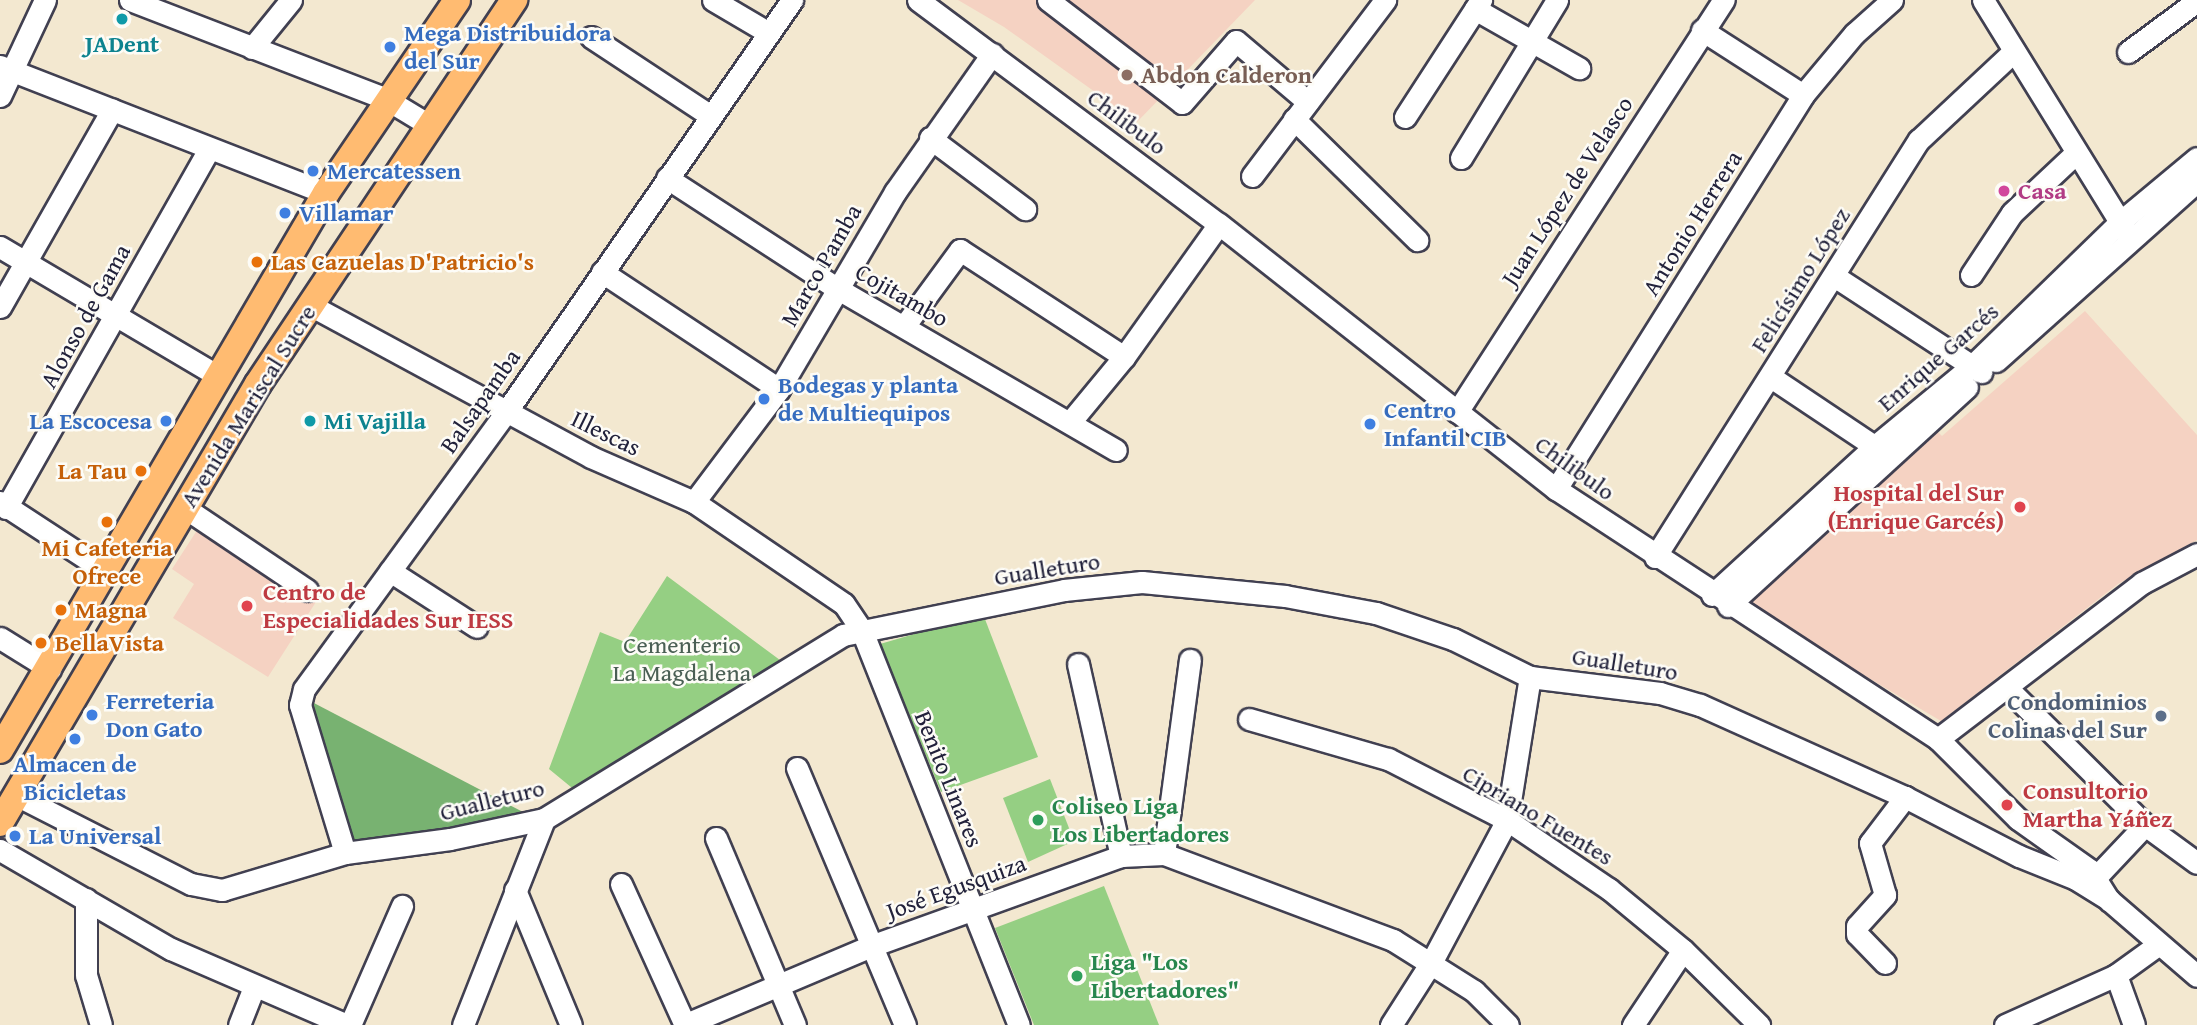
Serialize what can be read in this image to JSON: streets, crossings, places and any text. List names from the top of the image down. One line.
{"streets":{"main road":["Avenida Mariscal Sucre"],"street":["Chilibulo","Juan López de Velasco","Antonio Herrera","Marco Pamba","Felicísimo López","Cojitambo","Alonso de Gama","Enrique Garcés","Balsapamba","Illescas","Gualleturo","Benito Linares","Cipriano Fuentes","José Egusquiza"]},"crossings":[["Chilibulo","Juan López de Velasco"],["Chilibulo","Antonio Herrera"],["Chilibulo","Marco Pamba"],["Chilibulo","Felicísimo López"],["Chilibulo","Enrique Garcés"],["Chilibulo","Gualleturo"],["Marco Pamba","Cojitambo"],["Marco Pamba","Illescas"],["Cojitambo","Balsapamba"],["Balsapamba","Illescas"],["Balsapamba","Gualleturo"],["Avenida Mariscal Sucre","Illescas"],["Avenida Mariscal Sucre","Gualleturo"],["Illescas","Gualleturo"],["Illescas","Benito Linares"],["Gualleturo","Benito Linares"],["Benito Linares","José Egusquiza"]],"parks":["Cementerio La Magdalena"],"places":["JADent","Mega Distribuidora del Sur","Abdon Calderon","Mercatessen","Casa","Villamar","Las Cazuelas D'Patricio's","Bodegas y planta de Multiequipos","La Escocesa","Mi Vajilla","Centro Infantil CIB","La Tau","Hospital del Sur (Enrique Garcés)","Mi Cafeteria Ofrece","Centro de Especialidades Sur IESS","Magna","BellaVista","Ferreteria Don Gato","Condominios Colinas del Sur","Almacen de Bicicletas","Consultorio Martha Yáñez","Coliseo Liga Los Libertadores","La Universal","Liga \"Los Libertadores\""]}
